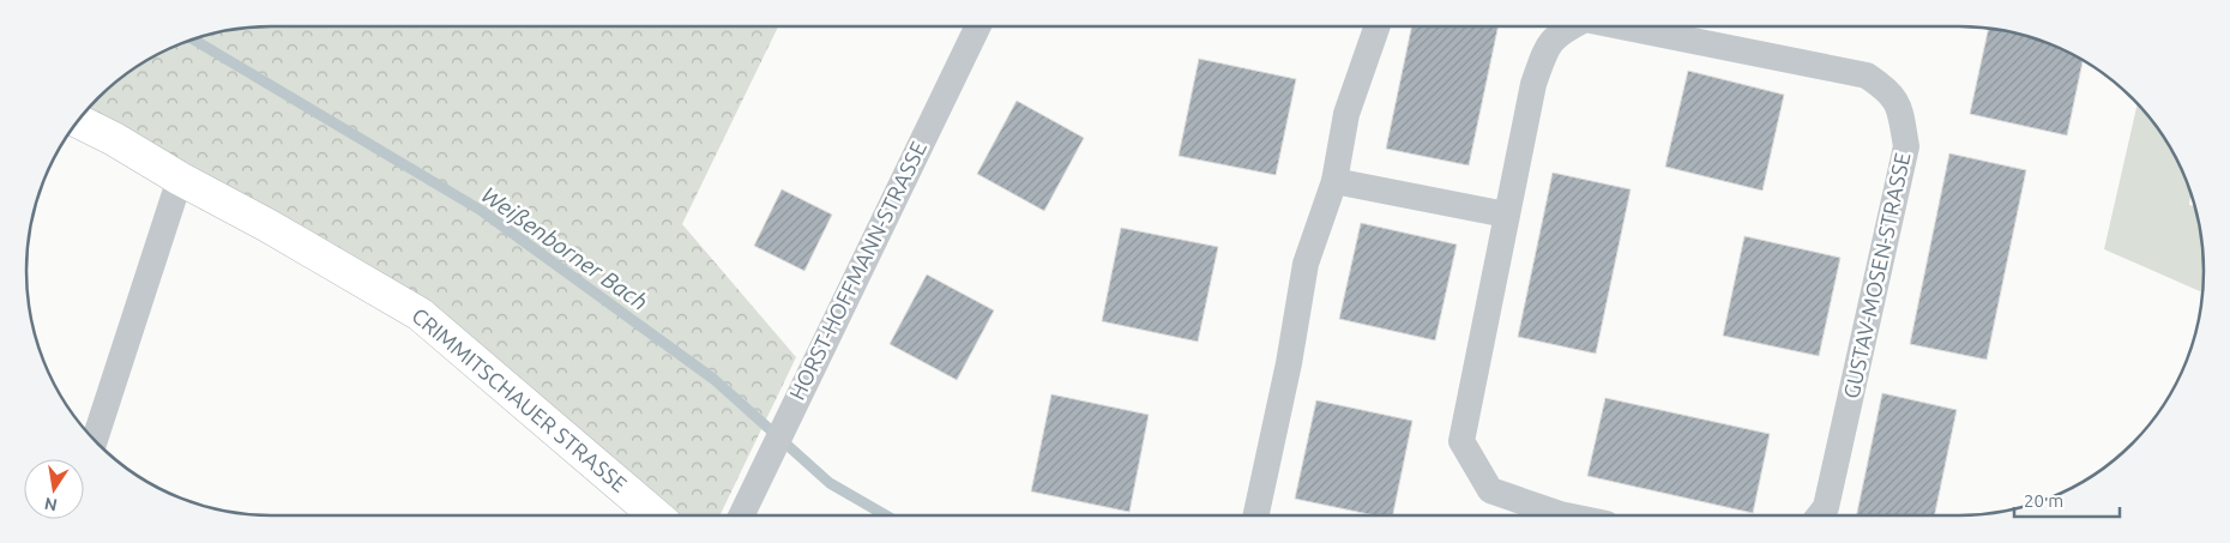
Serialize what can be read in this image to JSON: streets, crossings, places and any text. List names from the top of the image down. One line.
{"streets":{"main road":["CRIMMITSCHAUER STRASSE"],"street":["HORST-HOFFMANN-STRASSE","GUSTAV-MOSEN-STRASSE"]},"water":["Weißenborner Bach"],"scale_bar":"20 m","north":"bottom"}
